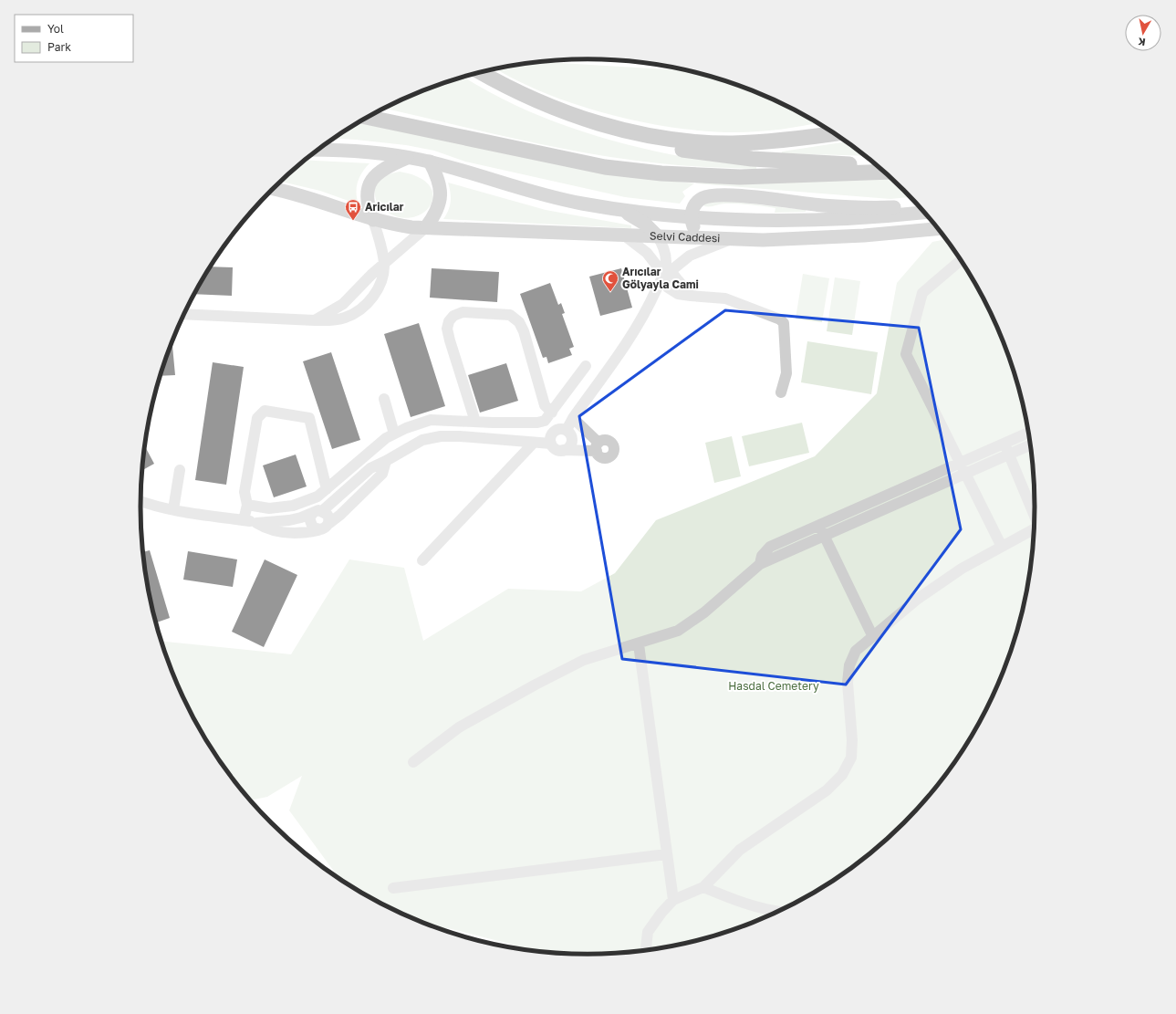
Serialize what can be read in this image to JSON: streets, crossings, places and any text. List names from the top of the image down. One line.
{"streets":{"main road":["Selvi Caddesi"]},"parks":["Hasdal Cemetery"],"places":{"bus stop":["Aricılar"],"mosque":["Arıcılar Gölyayla Cami"]},"legend":["Yol","Park"],"north":"bottom"}
